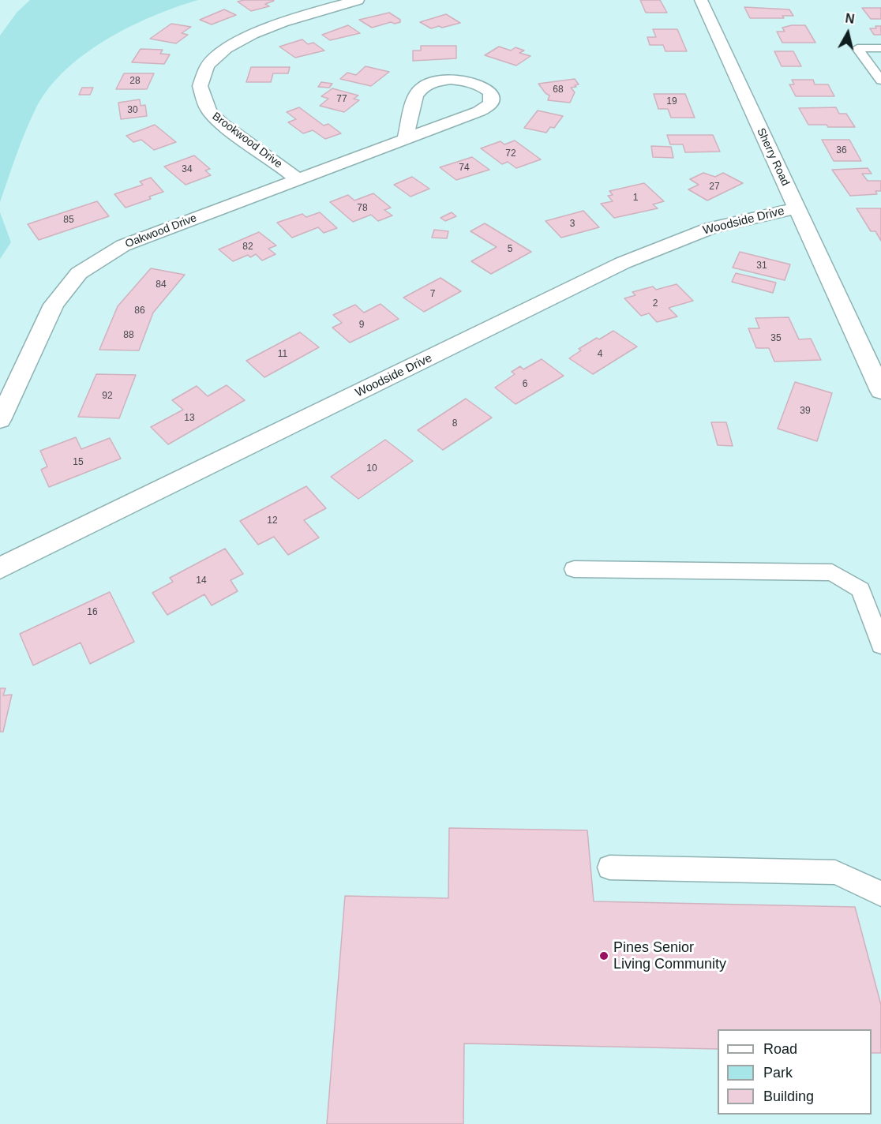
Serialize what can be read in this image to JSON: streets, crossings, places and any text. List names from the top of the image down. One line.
{"streets":{"street":["Brookwood Drive","Sherry Road","Woodside Drive","Oakwood Drive"]},"crossings":[["Brookwood Drive","Oakwood Drive"],["Sherry Road","Woodside Drive"]],"places":["Pines Senior Living Community"],"house_numbers":["28","68","77","19","30","36","72","74","34","27","1","78","85","3","82","5","31","84","7","2","86","9","88","35","11","4","6","92","39","13","8","15","10","12","14","16"],"legend":["Road","Park","Building"],"north":"top"}
